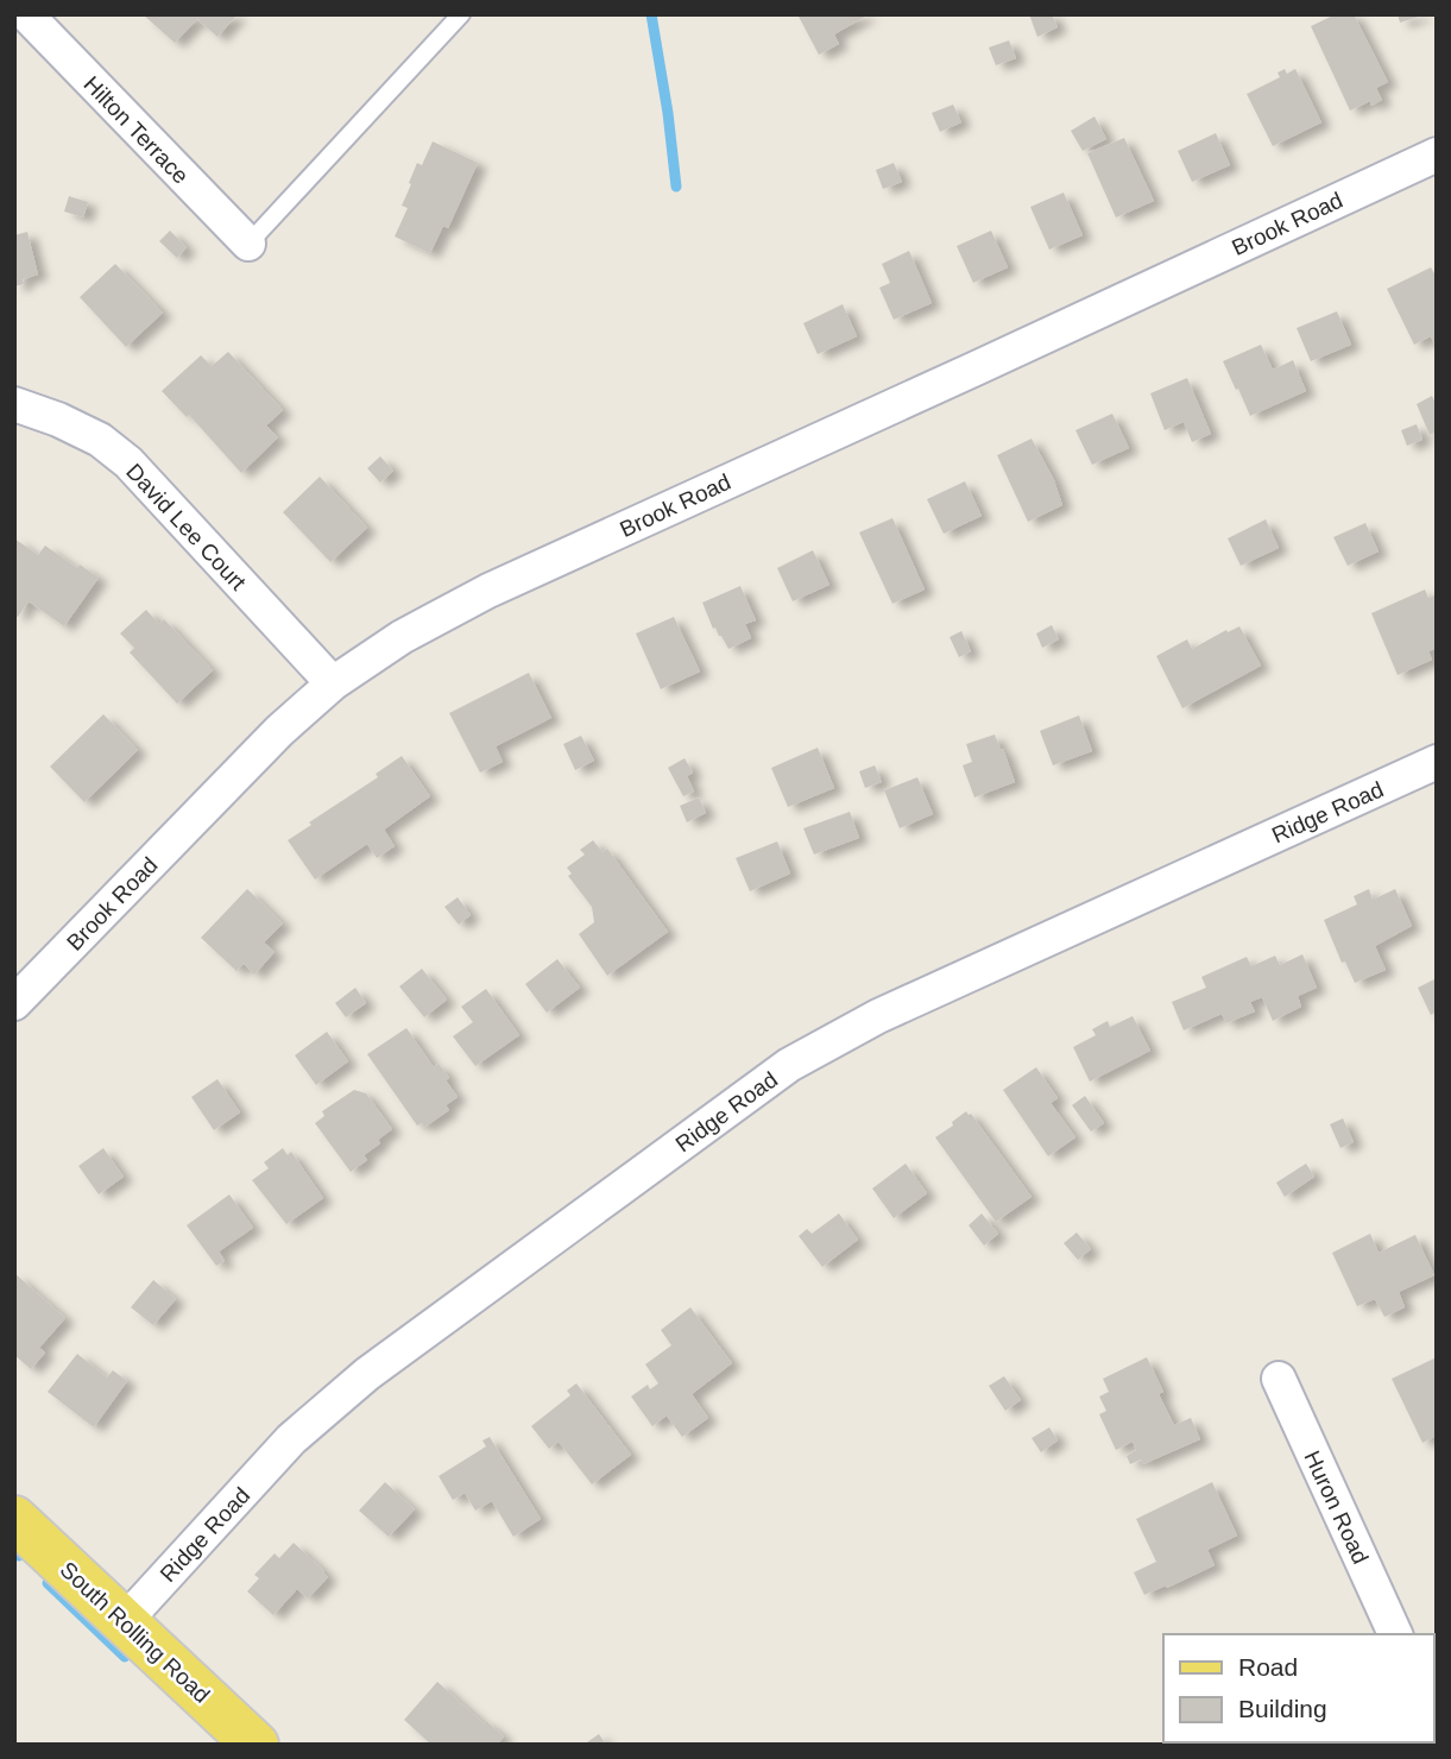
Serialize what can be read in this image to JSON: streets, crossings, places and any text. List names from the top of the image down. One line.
{"streets":{"main road":["South Rolling Road"],"street":["Hilton Terrace","Brook Road","David Lee Court","Ridge Road","Huron Road"]},"crossings":[["Brook Road","David Lee Court"],["Ridge Road","South Rolling Road"]],"legend":["Road","Building"]}
